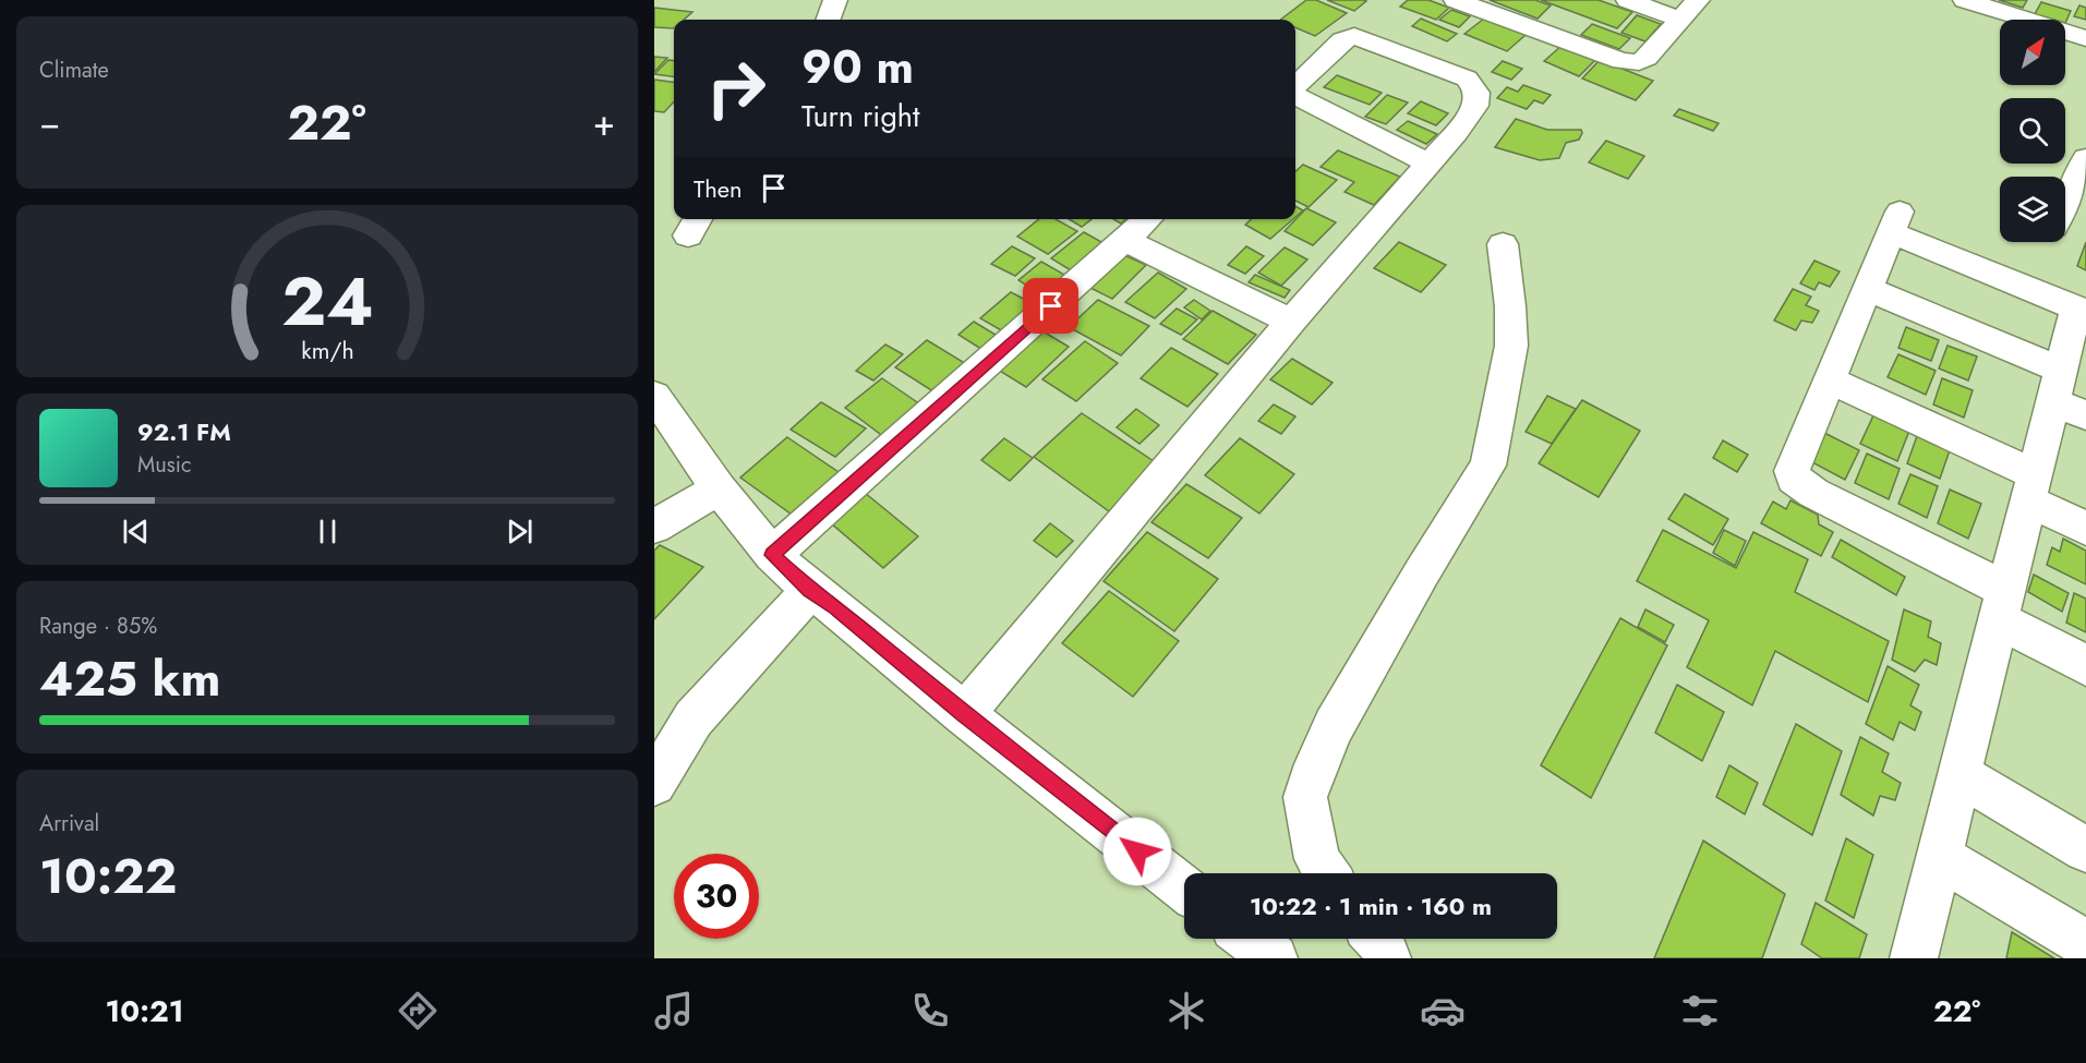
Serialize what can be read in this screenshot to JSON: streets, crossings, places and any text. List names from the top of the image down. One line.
{"north":"top right","page":{"tile":["Climate",["Range · 85%","425 km"],["Arrival","10:22"]],"turn":["90 m","Turn right"],"heat":["−","22°","+"],"then":"Then","song":["92.1 FM","Music"],"limit":"30","trip":"10:22 · 1 min · 160 m","tabs":["10:21","22°"],"gauge":["24","km/h"]}}
